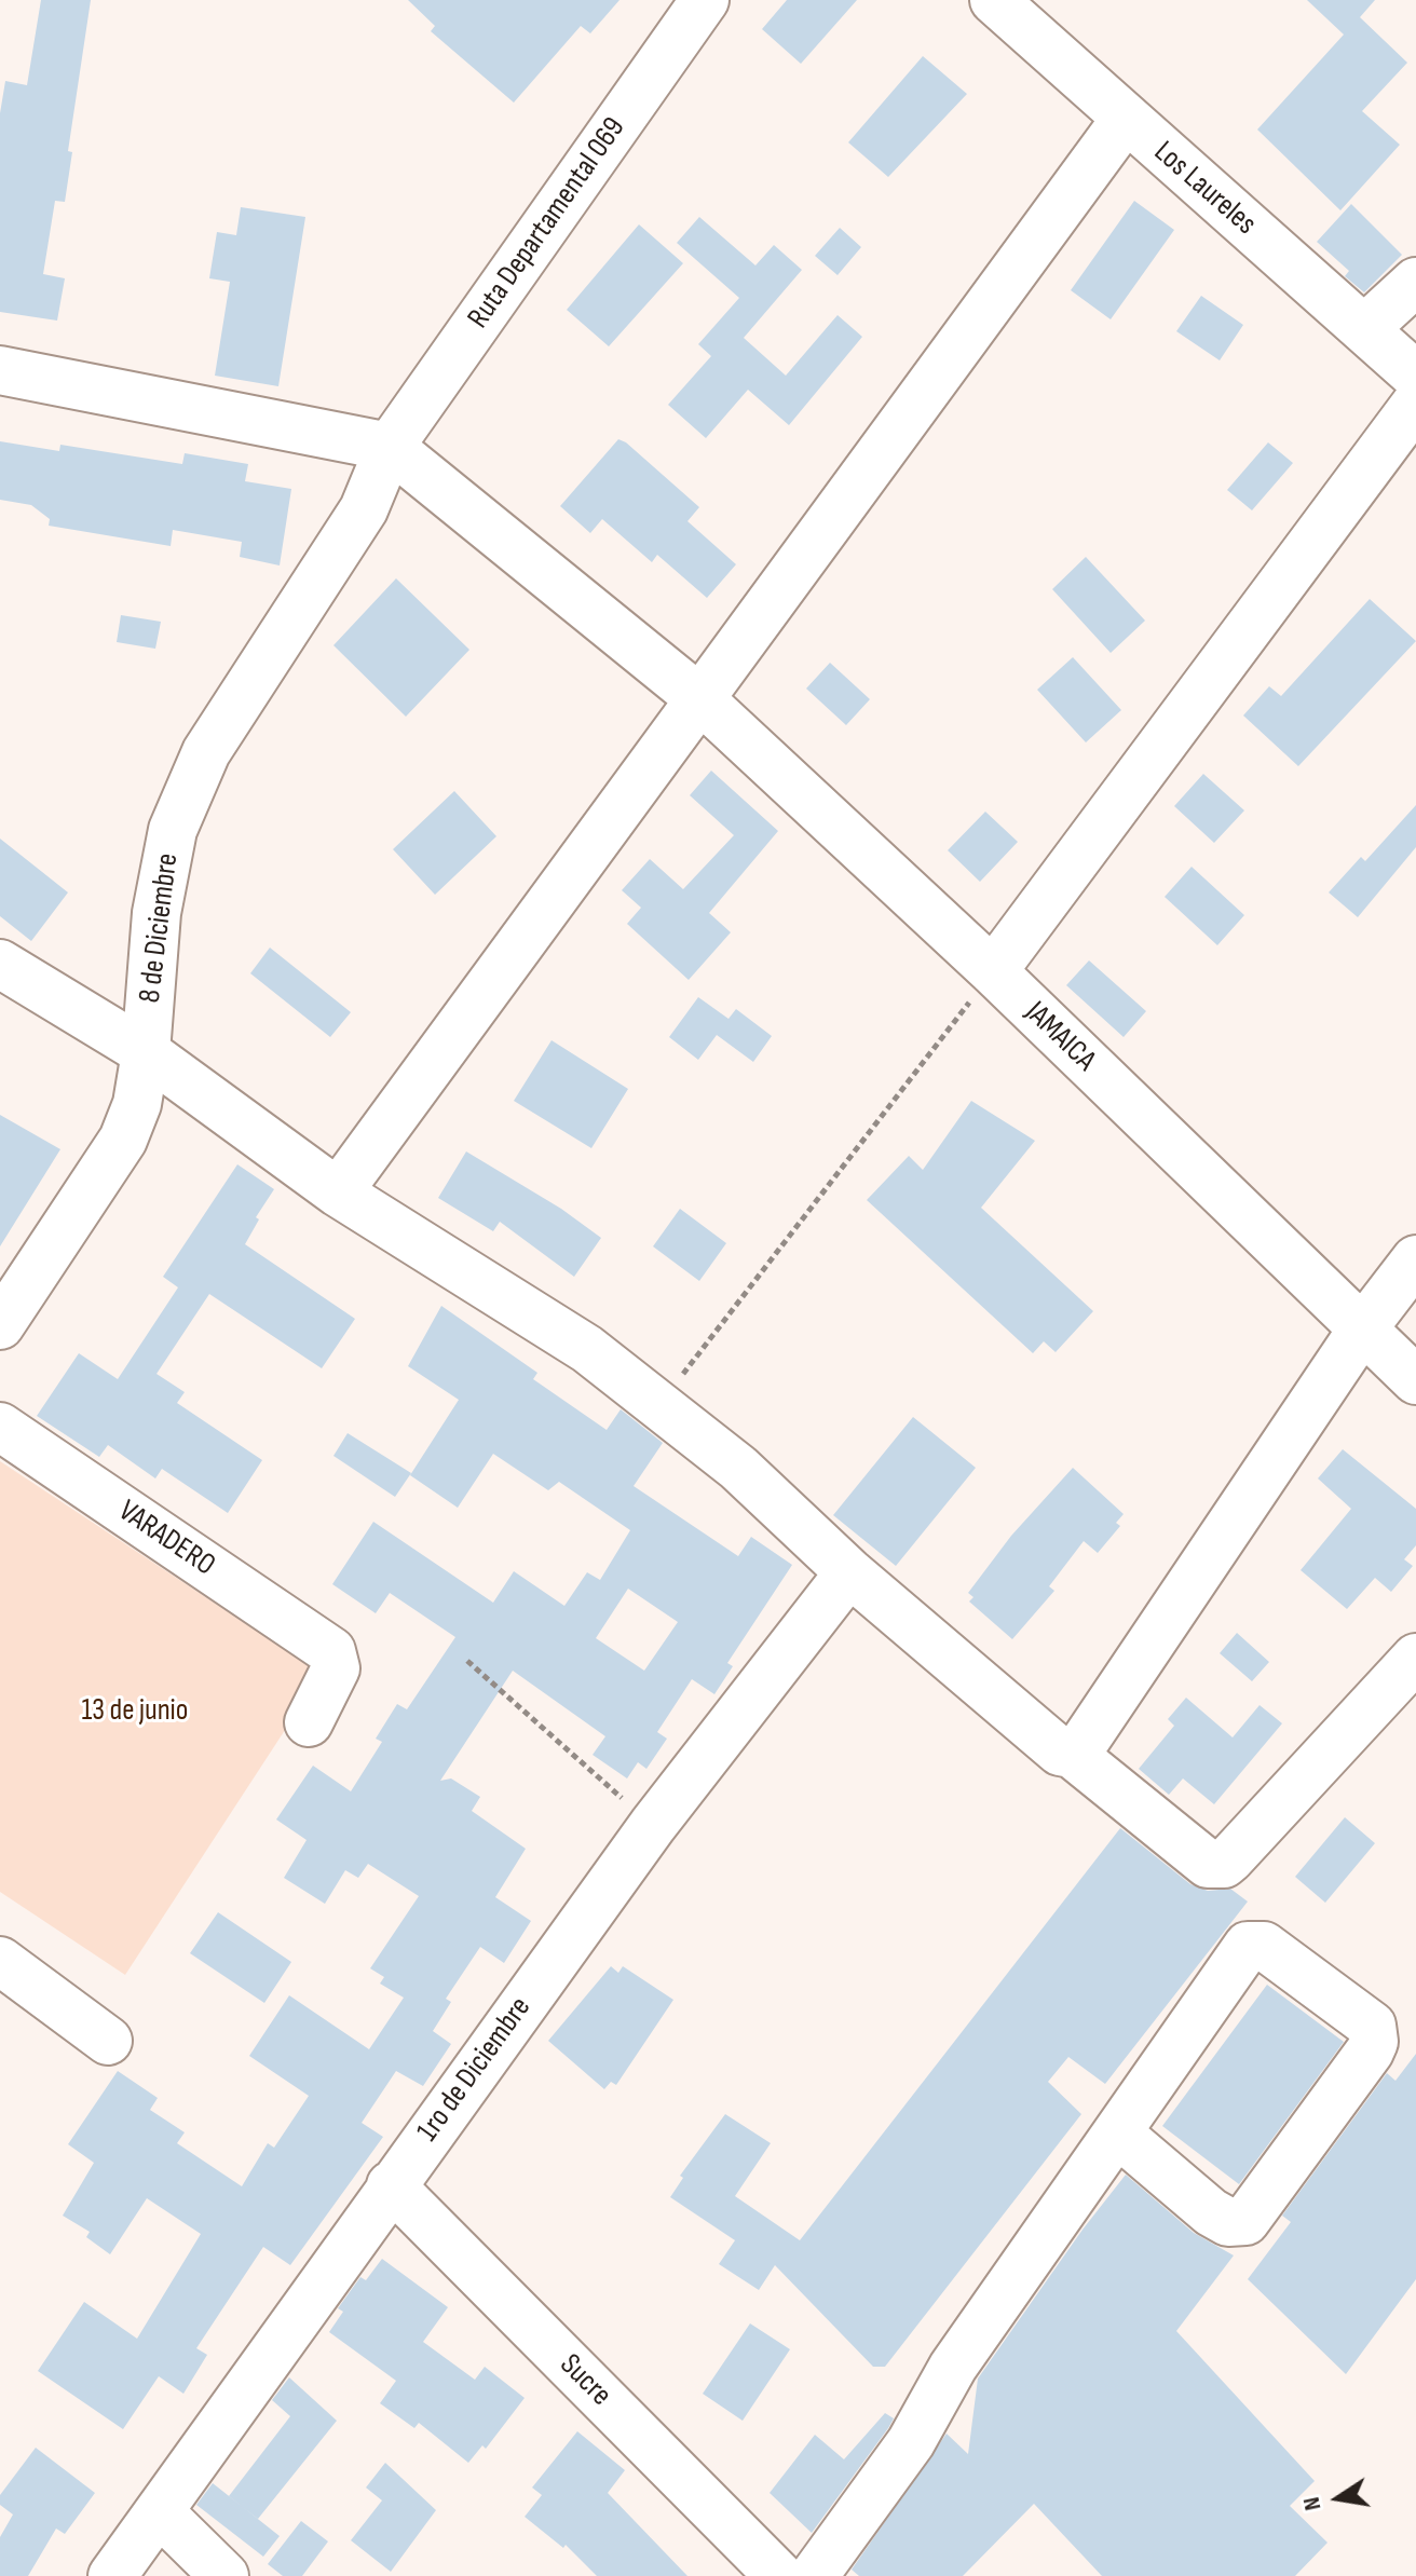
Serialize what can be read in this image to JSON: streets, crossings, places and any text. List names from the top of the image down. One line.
{"streets":{"street":["Los Laureles","Ruta Departamental 069","8 de Diciembre","JAMAICA","VARADERO","1ro de Diciembre","Sucre"]},"crossings":[["Ruta Departamental 069","8 de Diciembre"],["Ruta Departamental 069","JAMAICA"],["8 de Diciembre","JAMAICA"],["1ro de Diciembre","Sucre"]],"parks":["13 de junio"],"north":"left"}
